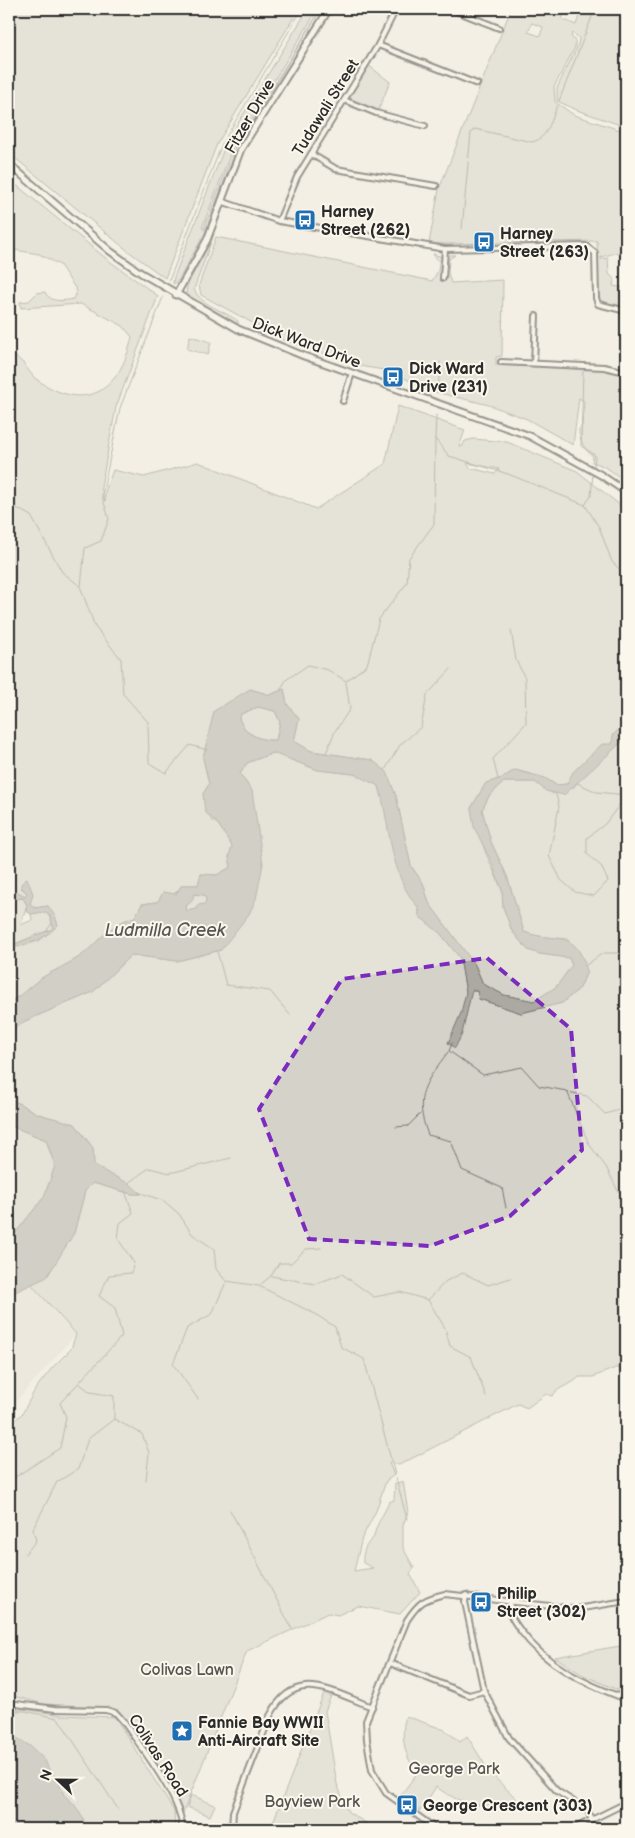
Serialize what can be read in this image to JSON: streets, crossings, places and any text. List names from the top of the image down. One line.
{"streets":{"street":["Tudawali Street","Fitzer Drive","Dick Ward Drive","Colivas Road"]},"crossings":[["Fitzer Drive","Dick Ward Drive"]],"water":["Ludmilla Creek"],"parks":["Colivas Lawn","George Park","Bayview Park"],"places":{"bus stop":["Harney Street (262)","Harney Street (263)","Dick Ward Drive (231)","Philip Street (302)","George Crescent (303)"],"place":["Fannie Bay WWII Anti-Aircraft Site"]},"north":"left"}
